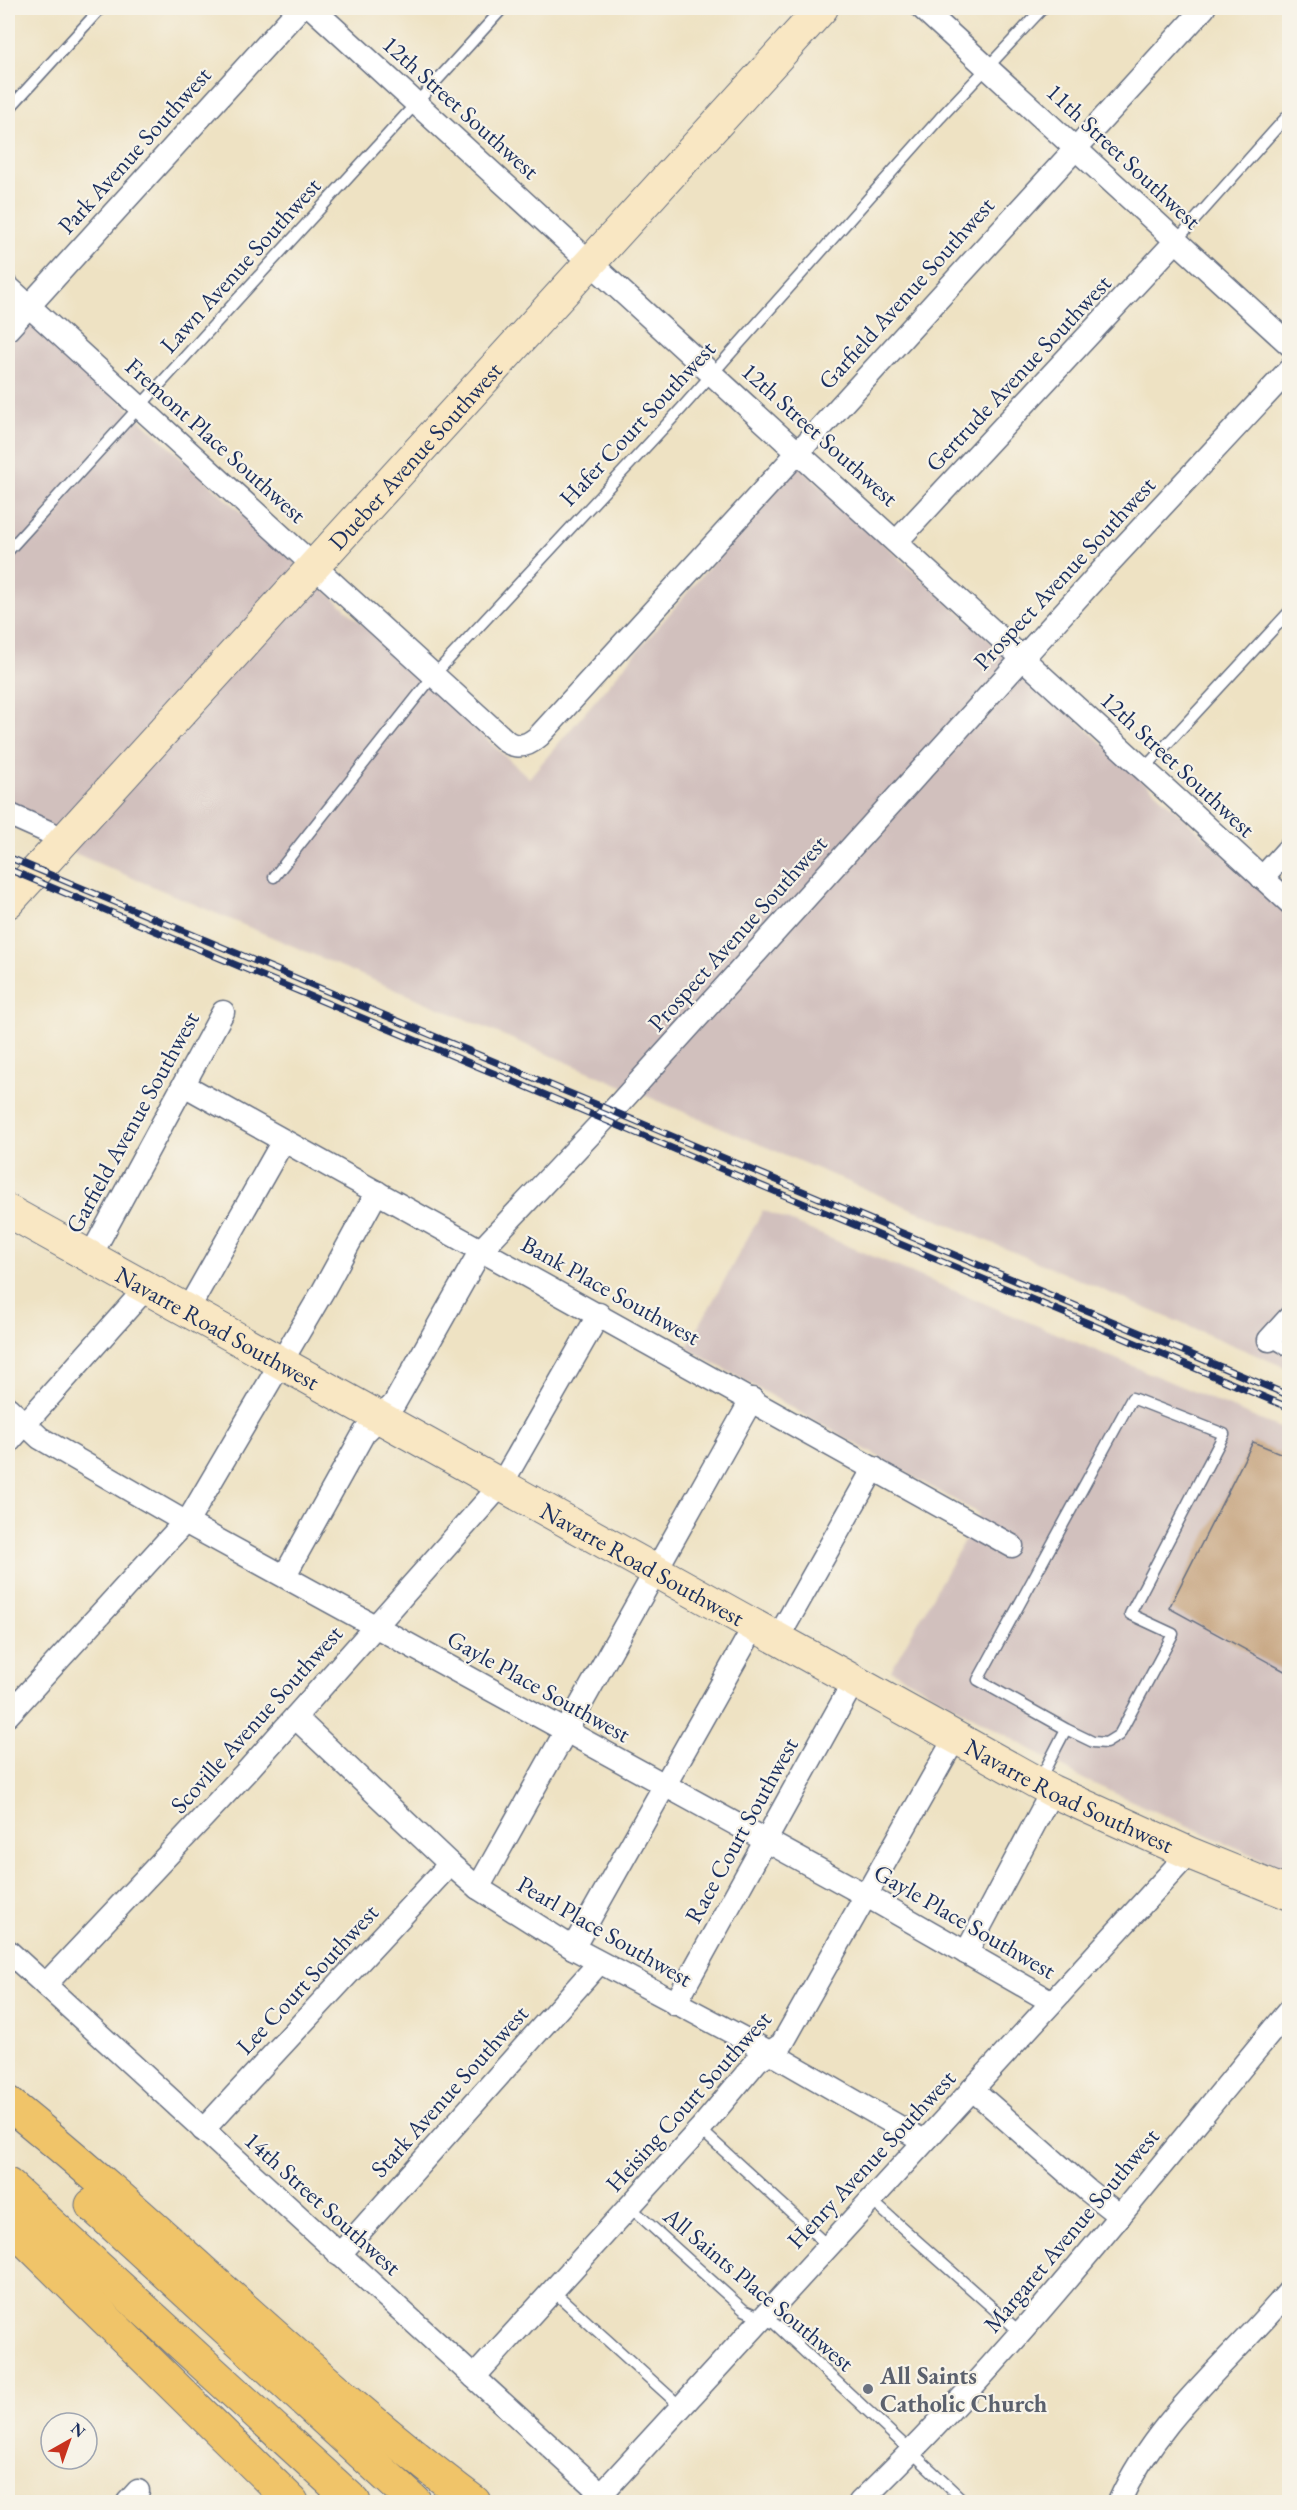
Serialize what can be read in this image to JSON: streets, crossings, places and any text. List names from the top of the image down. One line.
{"streets":{"street":["12th Street Southwest","Park Avenue Southwest","11th Street Southwest","Garfield Avenue Southwest","Gertrude Avenue Southwest","Fremont Place Southwest","Dueber Avenue Southwest","Prospect Avenue Southwest","Bank Place Southwest","Navarre Road Southwest","Gayle Place Southwest","Scoville Avenue Southwest","Race Court Southwest","Pearl Place Southwest","Lee Court Southwest","Stark Avenue Southwest","Heising Court Southwest","Henry Avenue Southwest","14th Street Southwest","Margaret Avenue Southwest"],"lane":["Lawn Avenue Southwest","Hafer Court Southwest","All Saints Place Southwest"]},"crossings":[["12th Street Southwest","Lawn Avenue Southwest"],["12th Street Southwest","Garfield Avenue Southwest"],["12th Street Southwest","Gertrude Avenue Southwest"],["12th Street Southwest","Hafer Court Southwest"],["12th Street Southwest","Dueber Avenue Southwest"],["12th Street Southwest","Prospect Avenue Southwest"],["Park Avenue Southwest","Fremont Place Southwest"],["11th Street Southwest","Garfield Avenue Southwest"],["11th Street Southwest","Gertrude Avenue Southwest"],["11th Street Southwest","Hafer Court Southwest"],["Lawn Avenue Southwest","Fremont Place Southwest"],["Garfield Avenue Southwest","Fremont Place Southwest"],["Garfield Avenue Southwest","Bank Place Southwest"],["Garfield Avenue Southwest","Navarre Road Southwest"],["Hafer Court Southwest","Fremont Place Southwest"],["Fremont Place Southwest","Dueber Avenue Southwest"],["Prospect Avenue Southwest","Bank Place Southwest"],["Prospect Avenue Southwest","Navarre Road Southwest"],["Prospect Avenue Southwest","Gayle Place Southwest"],["Bank Place Southwest","Scoville Avenue Southwest"],["Navarre Road Southwest","Scoville Avenue Southwest"],["Navarre Road Southwest","Race Court Southwest"],["Navarre Road Southwest","Heising Court Southwest"],["Navarre Road Southwest","Henry Avenue Southwest"],["Gayle Place Southwest","Scoville Avenue Southwest"],["Gayle Place Southwest","Race Court Southwest"],["Gayle Place Southwest","Heising Court Southwest"],["Gayle Place Southwest","Henry Avenue Southwest"],["Scoville Avenue Southwest","Pearl Place Southwest"],["Scoville Avenue Southwest","14th Street Southwest"],["Race Court Southwest","Pearl Place Southwest"],["Pearl Place Southwest","Lee Court Southwest"],["Pearl Place Southwest","Stark Avenue Southwest"],["Pearl Place Southwest","Heising Court Southwest"],["Pearl Place Southwest","Henry Avenue Southwest"],["Lee Court Southwest","14th Street Southwest"],["Stark Avenue Southwest","14th Street Southwest"],["Heising Court Southwest","14th Street Southwest"],["Heising Court Southwest","All Saints Place Southwest"],["Henry Avenue Southwest","14th Street Southwest"],["Henry Avenue Southwest","All Saints Place Southwest"],["Margaret Avenue Southwest","All Saints Place Southwest"]],"places":["All Saints Catholic Church"],"north":"top right"}
